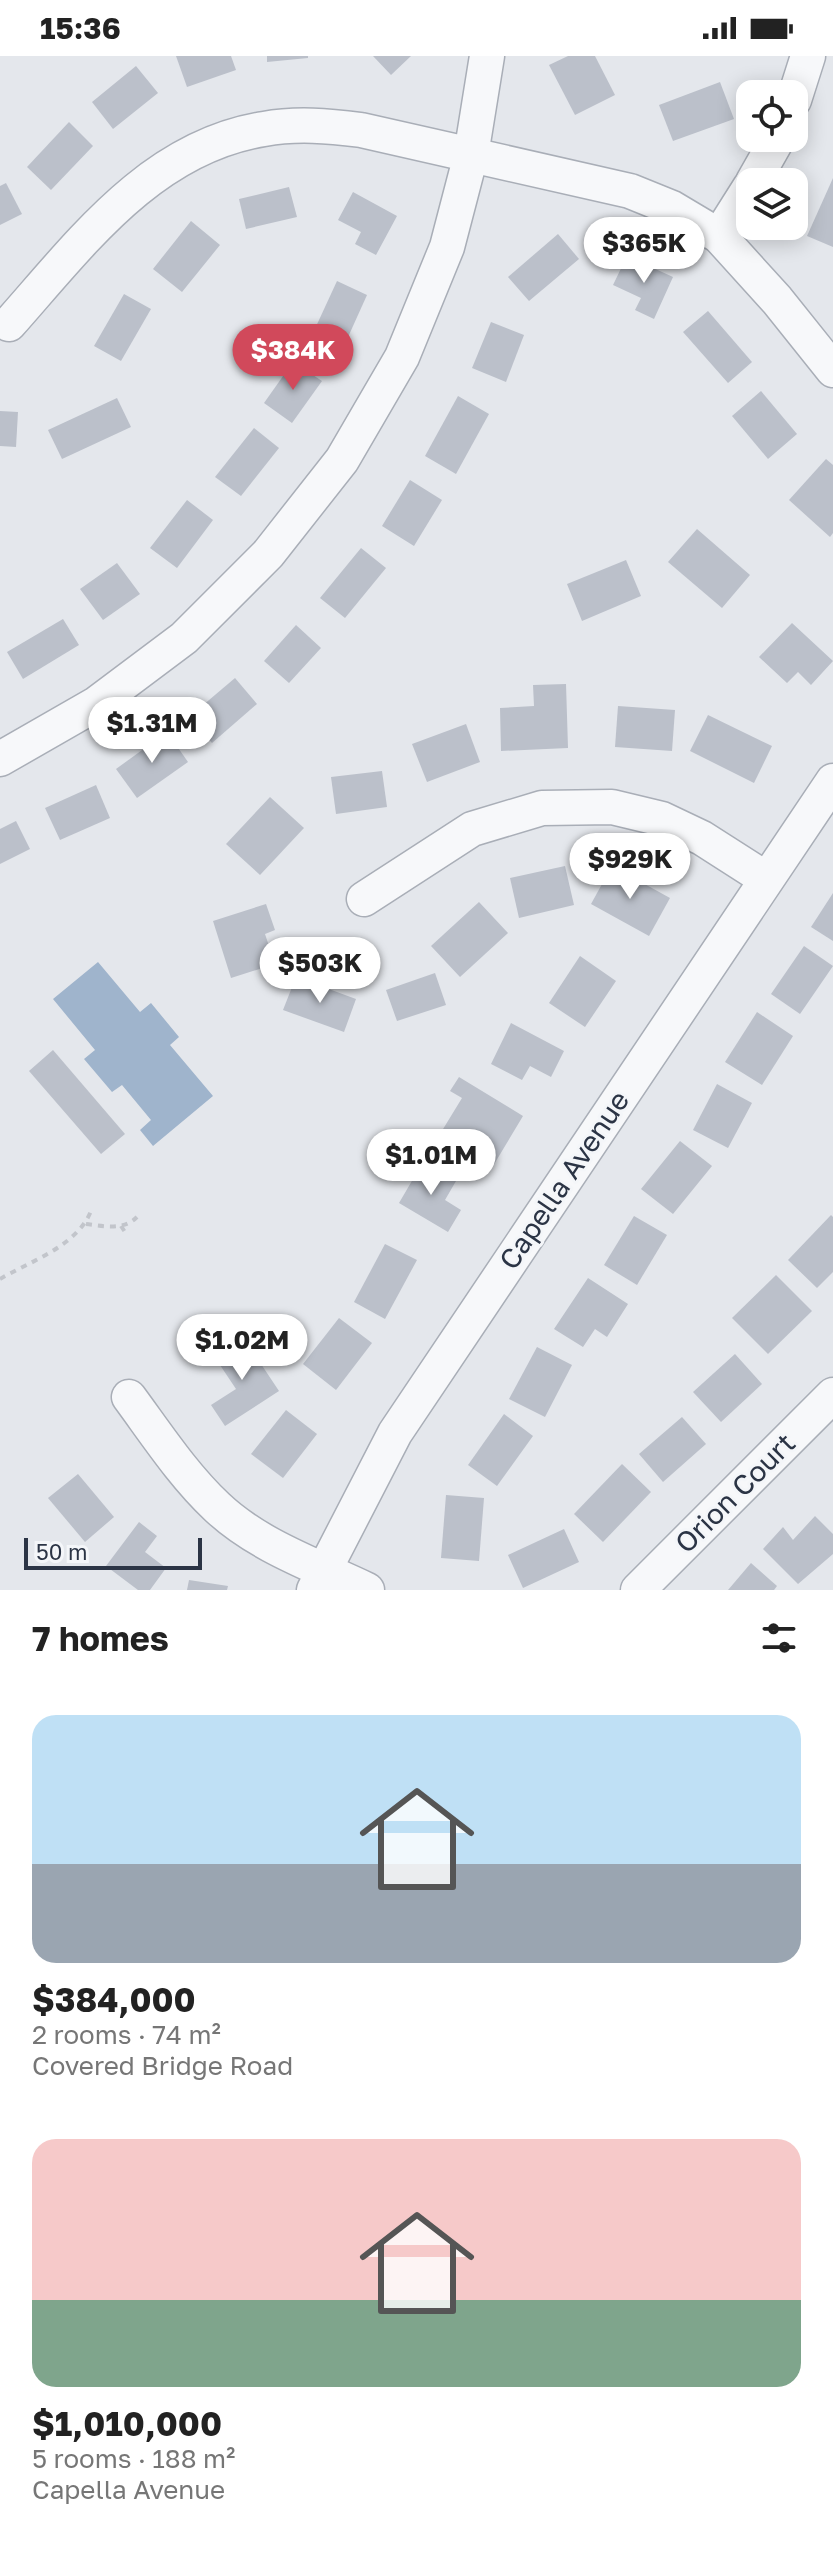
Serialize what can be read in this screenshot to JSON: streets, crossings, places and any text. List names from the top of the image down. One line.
{"streets":{"street":["Capella Avenue","Orion Court"]},"scale_bar":"50 m","page":{"status":"15:36","price":["$365K","$384K","$1.31M","$929K","$503K","$1.01M","$1.02M"],"scale":"50 m","heading":"7 homes","list":[{"name":"$384,000","note":"2 rooms · 74 m² · Covered Bridge Road"},{"name":"$1,010,000","note":"5 rooms · 188 m² · Capella Avenue"}]}}
